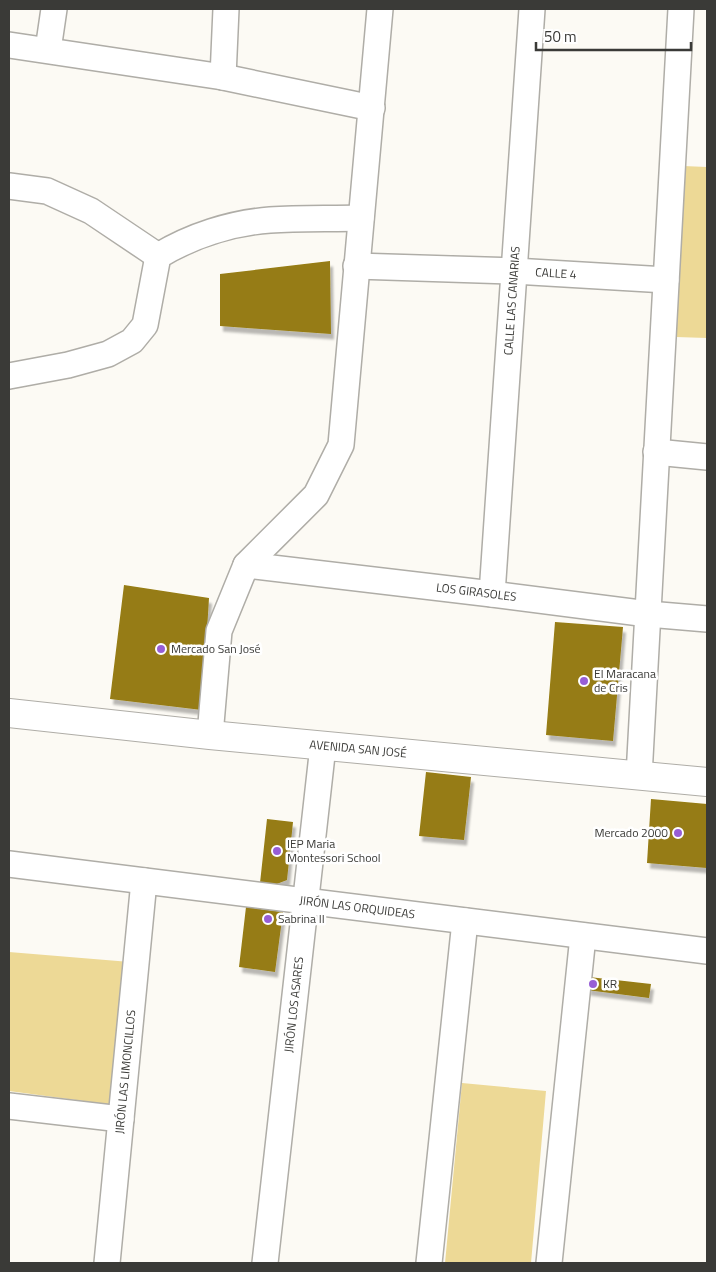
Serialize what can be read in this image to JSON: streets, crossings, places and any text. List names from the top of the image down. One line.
{"streets":{"street":["CALLE 4","CALLE LAS CANARIAS","LOS GIRASOLES","AVENIDA SAN JOSÉ","JIRÓN LAS ORQUIDEAS","JIRÓN LOS ASARES","JIRÓN LAS LIMONCILLOS"]},"crossings":[["CALLE 4","CALLE LAS CANARIAS"],["CALLE LAS CANARIAS","LOS GIRASOLES"],["AVENIDA SAN JOSÉ","JIRÓN LOS ASARES"],["JIRÓN LAS ORQUIDEAS","JIRÓN LOS ASARES"],["JIRÓN LAS ORQUIDEAS","JIRÓN LAS LIMONCILLOS"]],"places":["Mercado San José","El Maracana de Cris","Mercado 2000","IEP Maria Montessori School","Sabrina II","KR"],"scale_bar":"50 m"}
